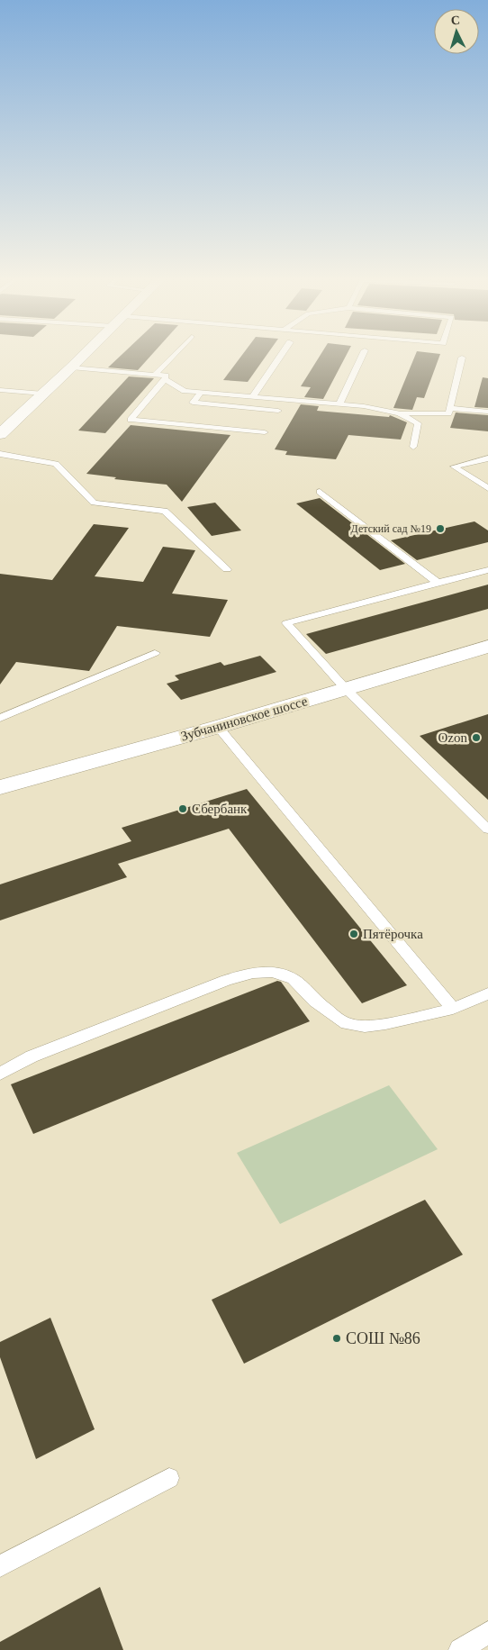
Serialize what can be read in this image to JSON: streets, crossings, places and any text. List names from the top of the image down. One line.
{"streets":{"street":["Зубчаниновское шоссе"]},"places":["Детский сад №19","Ozon","Сбербанк","Пятёрочка","СОШ №86"],"north":"top"}
